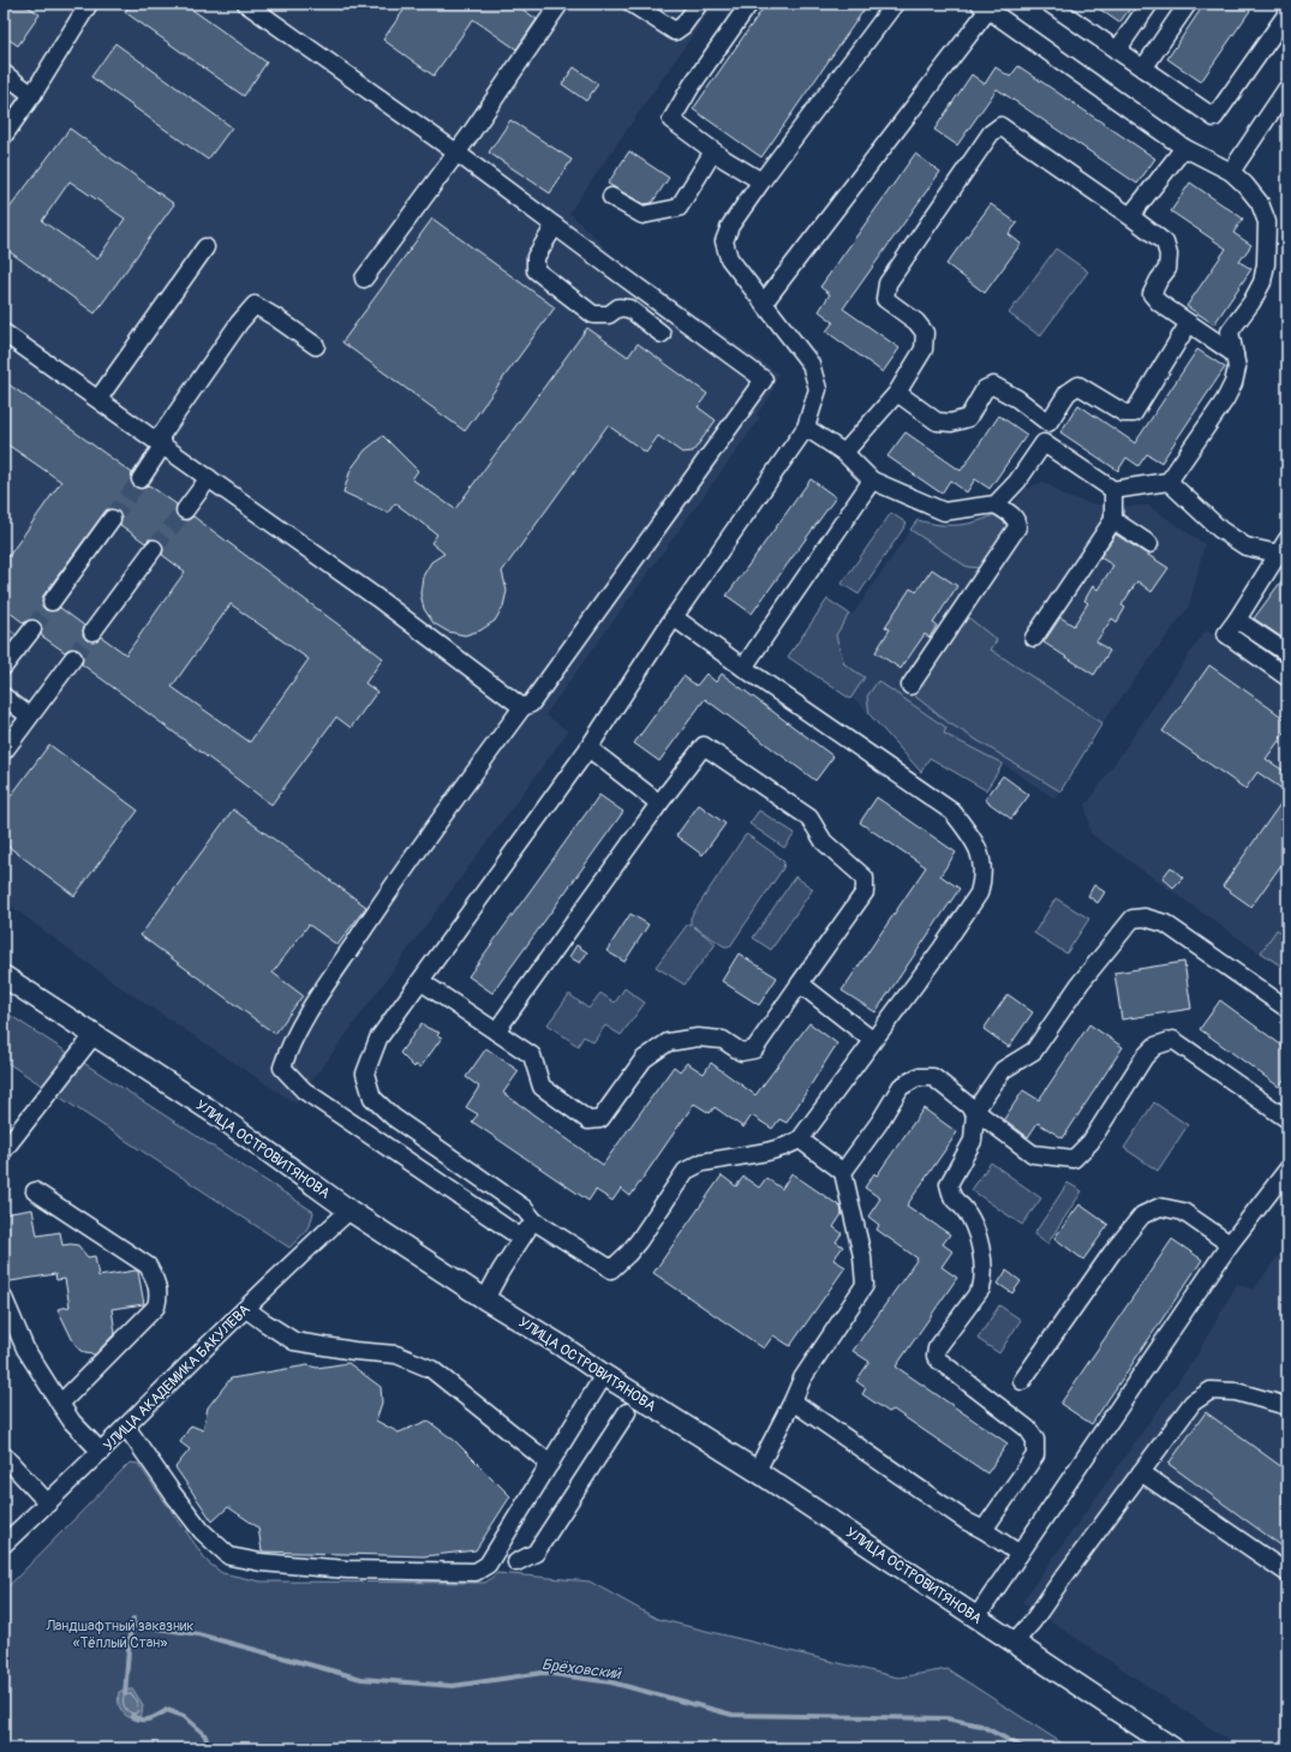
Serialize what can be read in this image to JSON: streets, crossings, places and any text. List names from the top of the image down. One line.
{"streets":{"main road":["УЛИЦА ОСТРОВИТЯНОВА"],"street":["УЛИЦА АКАДЕМИКА БАКУЛЕВА"]},"crossings":[["УЛИЦА ОСТРОВИТЯНОВА","УЛИЦА АКАДЕМИКА БАКУЛЕВА"]],"water":["Брёховский"],"parks":["Ландшафтный заказник «Тёплый Стан»"]}
